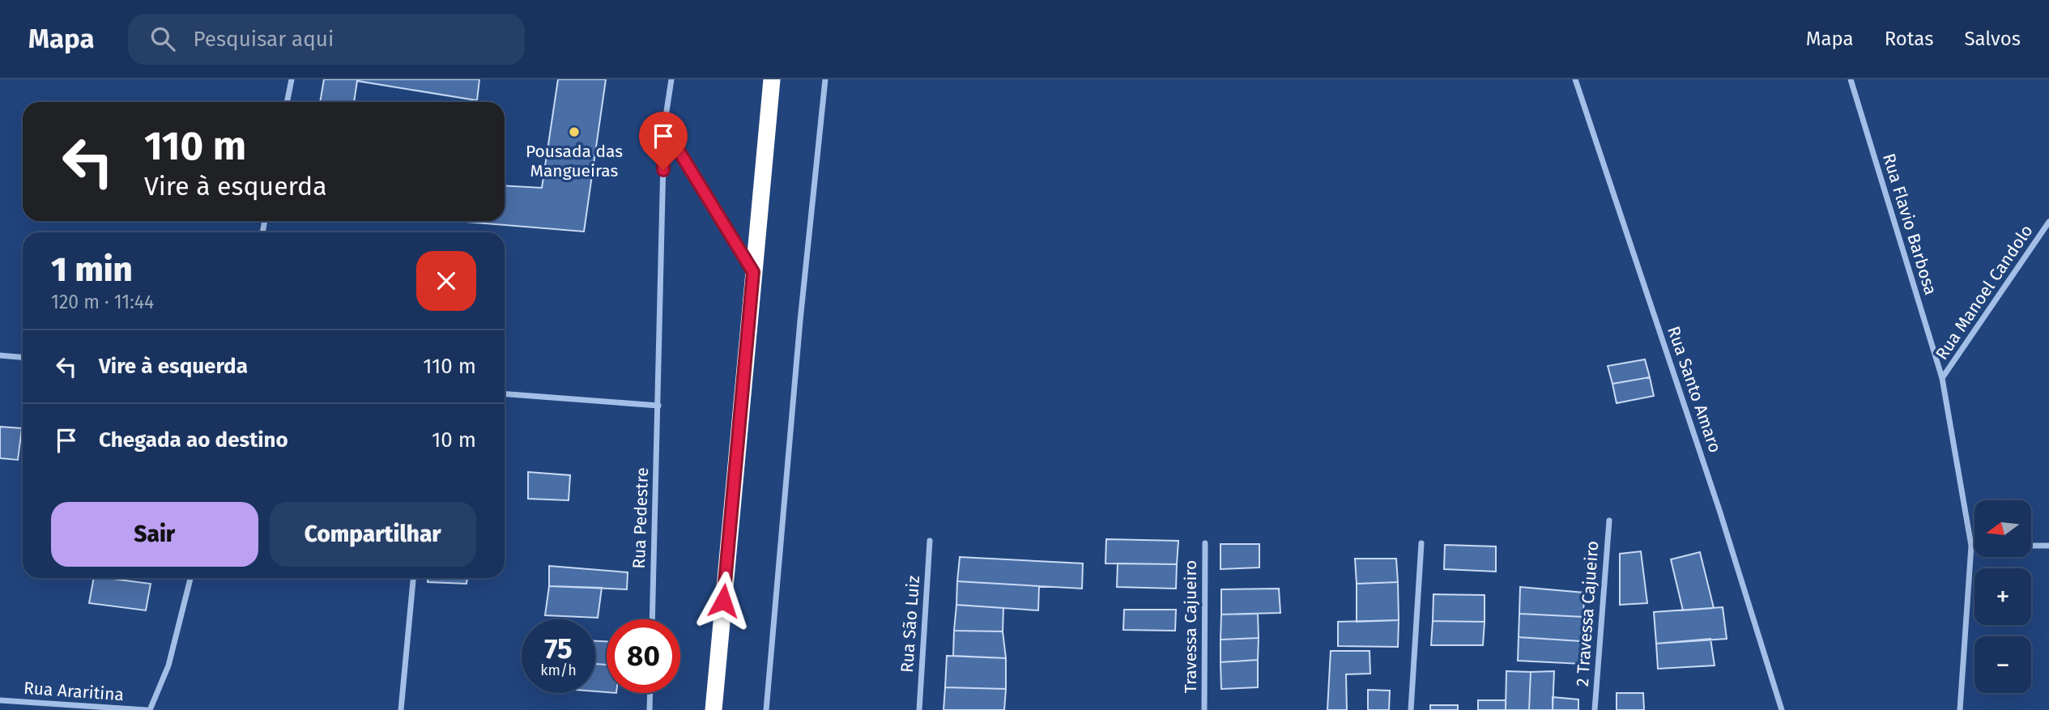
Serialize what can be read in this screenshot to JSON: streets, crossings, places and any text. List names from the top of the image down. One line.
{"streets":{"street":["Rua Flavio Barbosa","Rua Manoel Candolo","Rua Santo Amaro","Rua Pedestre","2 Travessa Cajueiro","Rua São Luiz","Travessa Cajueiro","Rua Araritina"]},"crossings":[["Rua Flavio Barbosa","Rua Manoel Candolo"]],"places":["Pousada das Mangueiras"],"north":"left","page":{"header":"Mapa","search":"Pesquisar aqui","nav":["Mapa","Rotas","Salvos"],"turn":["110 m","Vire à esquerda"],"heading":["1 min","120 m · 11:44"],"list":[{"name":"Vire à esquerda","value":"110 m"},{"name":"Chegada ao destino","value":"10 m"}],"buttons":["Sair","Compartilhar"],"map_buttons":["+","−"],"speed":"75 km/h","limit":"80"}}
